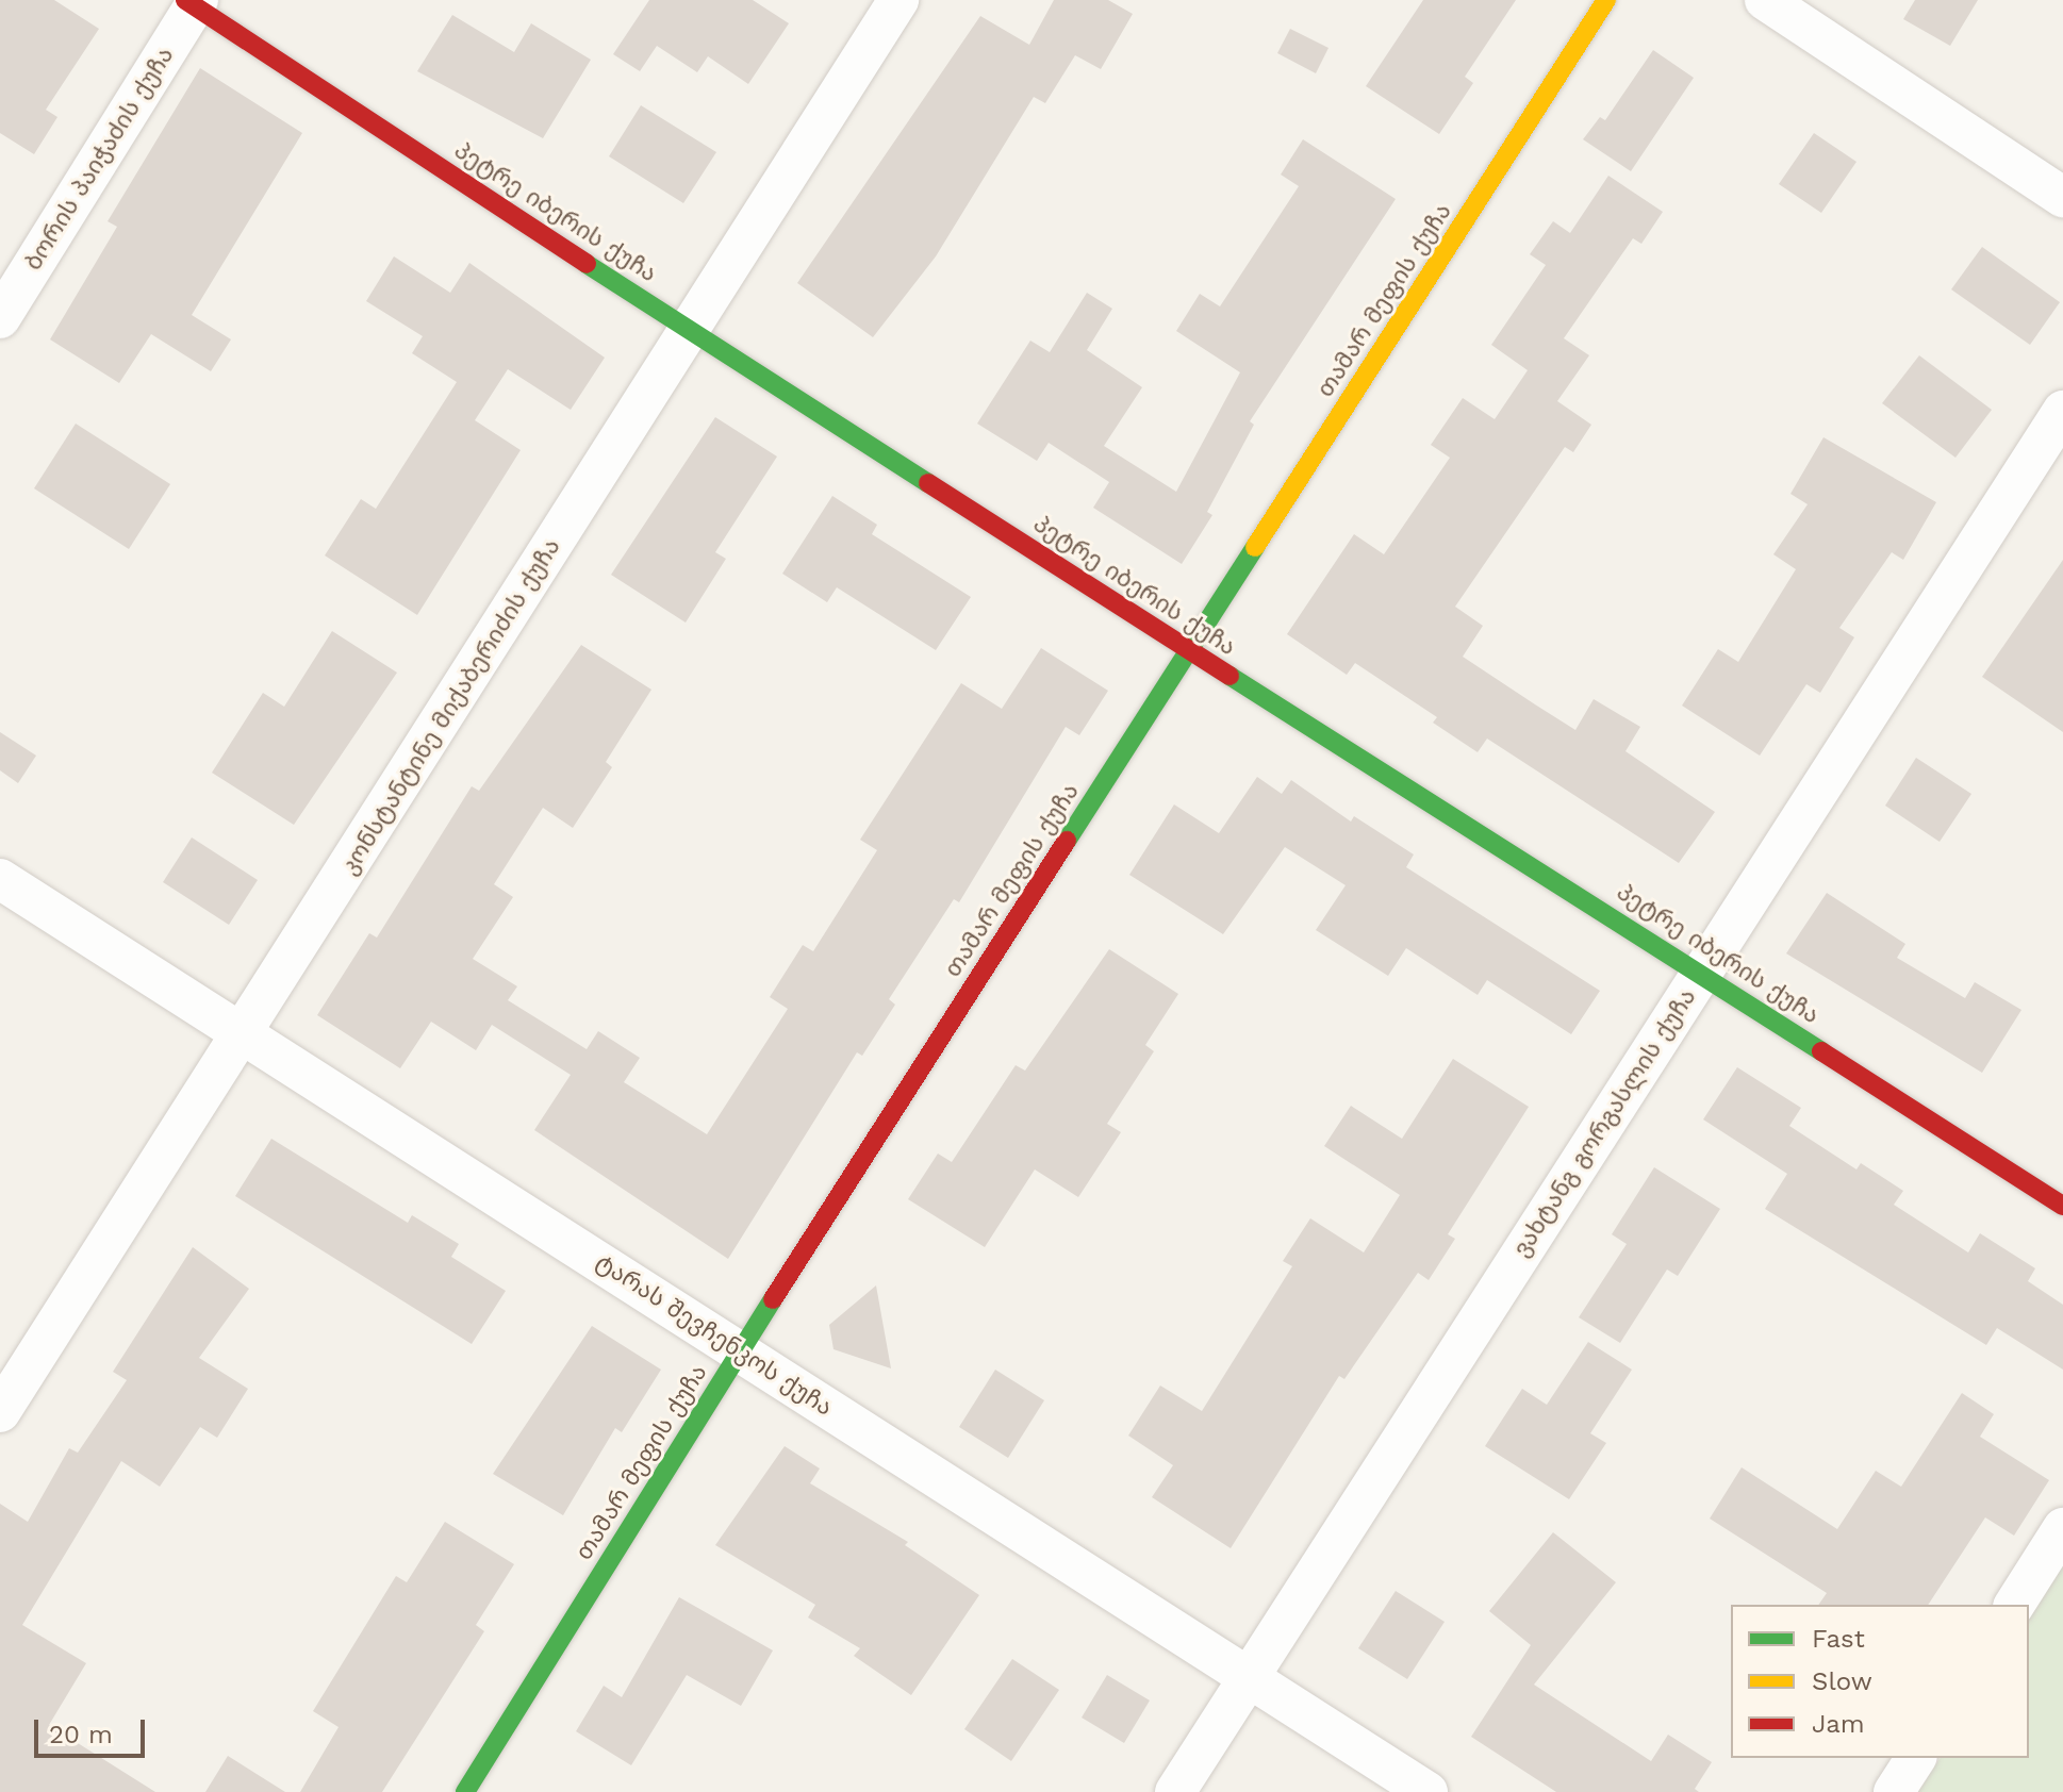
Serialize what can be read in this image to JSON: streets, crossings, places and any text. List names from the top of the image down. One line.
{"streets":{"street":["ბორის პაიჭაძის ქუჩა","პეტრე იბერის ქუჩა","თამარ მეფის ქუჩა","კონსტანტინე მიქაბერიძის ქუჩა","ვახტანგ გორგასლის ქუჩა","ტარას შევჩენკოს ქუჩა"]},"crossings":[["ბორის პაიჭაძის ქუჩა","პეტრე იბერის ქუჩა"],["პეტრე იბერის ქუჩა","თამარ მეფის ქუჩა"],["პეტრე იბერის ქუჩა","კონსტანტინე მიქაბერიძის ქუჩა"],["პეტრე იბერის ქუჩა","ვახტანგ გორგასლის ქუჩა"],["თამარ მეფის ქუჩა","ტარას შევჩენკოს ქუჩა"],["კონსტანტინე მიქაბერიძის ქუჩა","ტარას შევჩენკოს ქუჩა"],["ვახტანგ გორგასლის ქუჩა","ტარას შევჩენკოს ქუჩა"]],"legend":["Fast","Slow","Jam"],"scale_bar":"20 m"}
